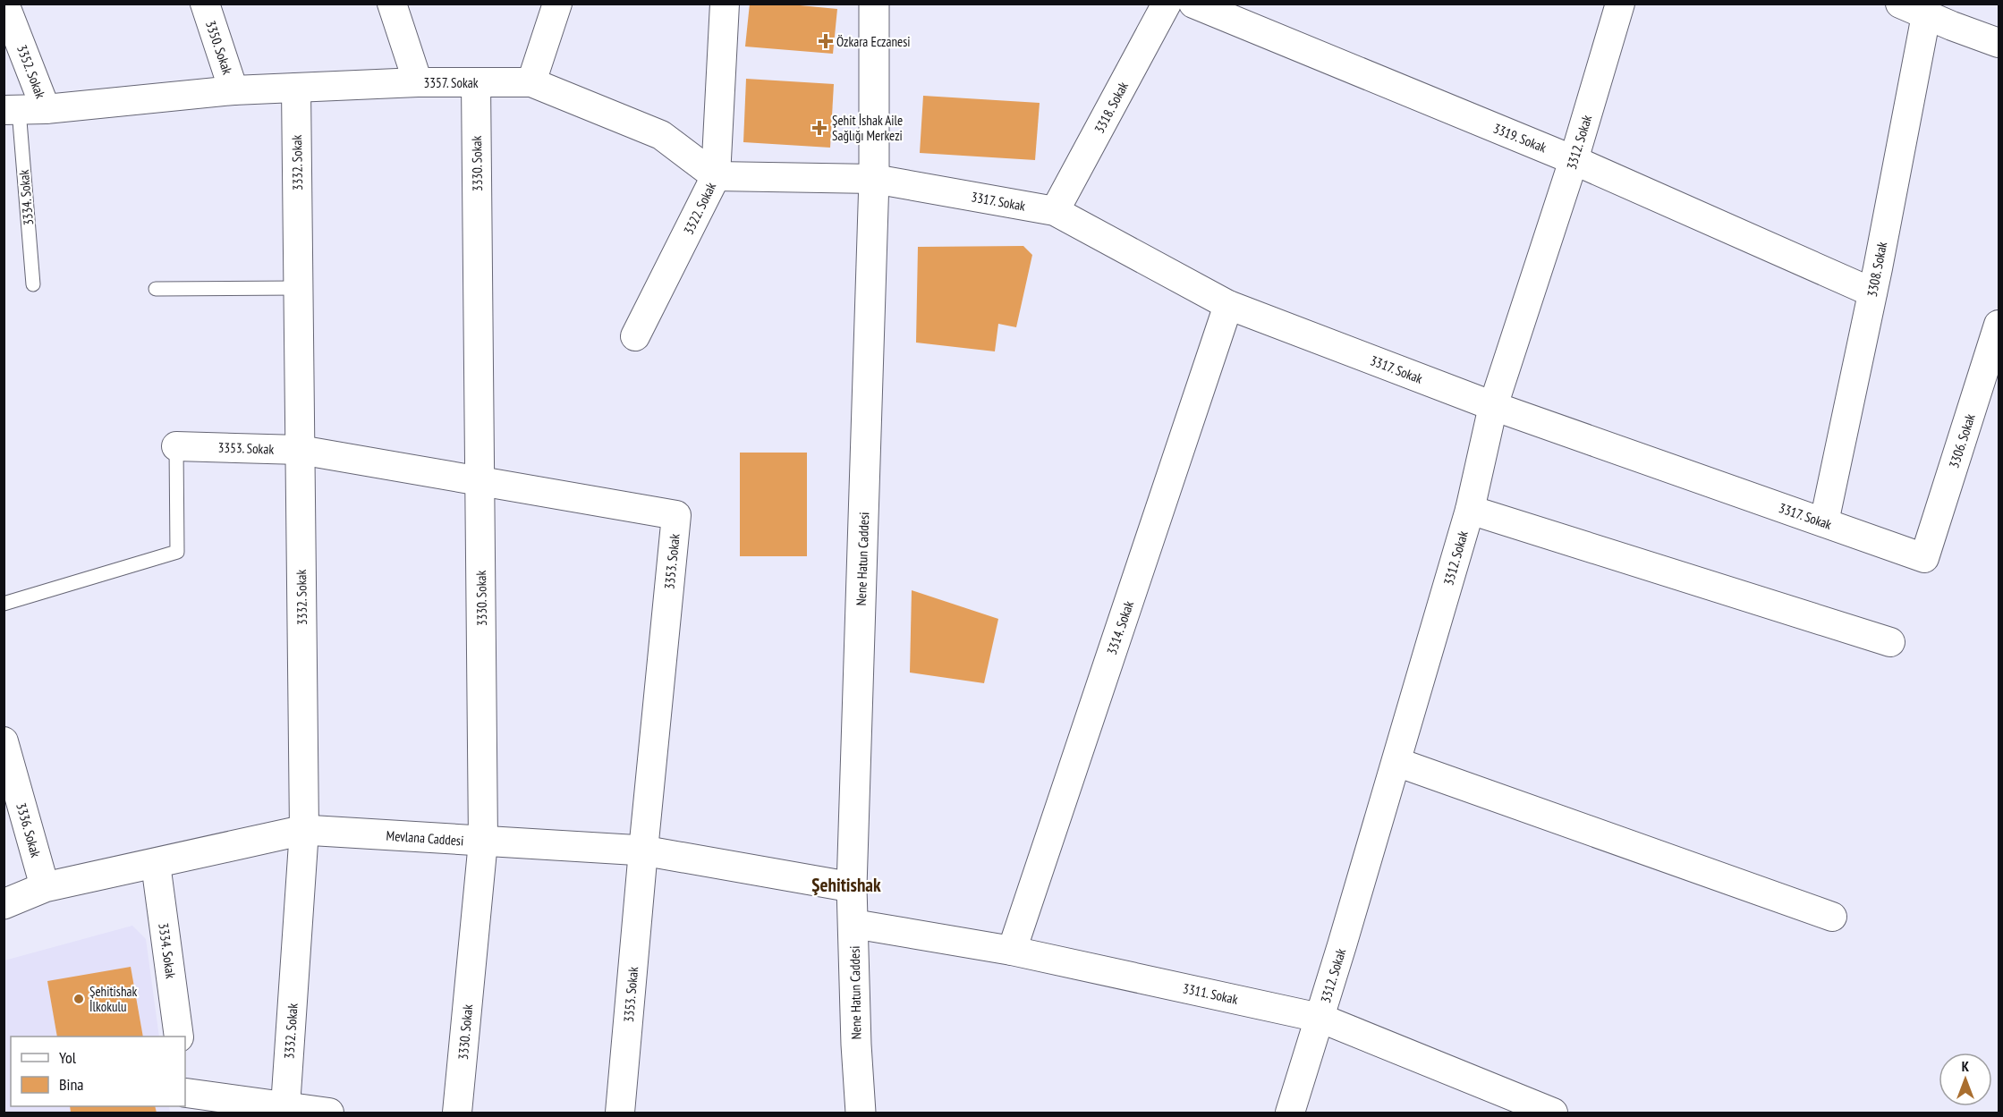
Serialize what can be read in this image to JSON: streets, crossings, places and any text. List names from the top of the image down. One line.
{"streets":{"street":["3350. Sokak","3352. Sokak","3357. Sokak","3318. Sokak","3319. Sokak","3312. Sokak","3332. Sokak","3330. Sokak","3334. Sokak","3317. Sokak","3322. Sokak","3308. Sokak","3306. Sokak","3353. Sokak","Nene Hatun Caddesi","3314. Sokak","3336. Sokak","Mevlana Caddesi","3311. Sokak"]},"crossings":[["3350. Sokak","3357. Sokak"],["3352. Sokak","3357. Sokak"],["3352. Sokak","3334. Sokak"],["3357. Sokak","3332. Sokak"],["3357. Sokak","3330. Sokak"],["3357. Sokak","3334. Sokak"],["3357. Sokak","3322. Sokak"],["3318. Sokak","3317. Sokak"],["3319. Sokak","3312. Sokak"],["3319. Sokak","3308. Sokak"],["3312. Sokak","3317. Sokak"],["3312. Sokak","3311. Sokak"],["3332. Sokak","3353. Sokak"],["3332. Sokak","Mevlana Caddesi"],["3330. Sokak","3353. Sokak"],["3330. Sokak","Mevlana Caddesi"],["3334. Sokak","Mevlana Caddesi"],["3317. Sokak","3308. Sokak"],["3317. Sokak","3306. Sokak"],["3317. Sokak","Nene Hatun Caddesi"],["3317. Sokak","3314. Sokak"],["3353. Sokak","Mevlana Caddesi"],["Nene Hatun Caddesi","Mevlana Caddesi"],["Nene Hatun Caddesi","3311. Sokak"],["3314. Sokak","3311. Sokak"],["3336. Sokak","Mevlana Caddesi"]],"districts":["Şehitishak"],"places":{"health":["Özkara Eczanesi","Şehit İshak Aile Sağlığı Merkezi"],"other":["Şehitishak İlkokulu"]},"legend":["Yol","Bina"],"north":"top"}
